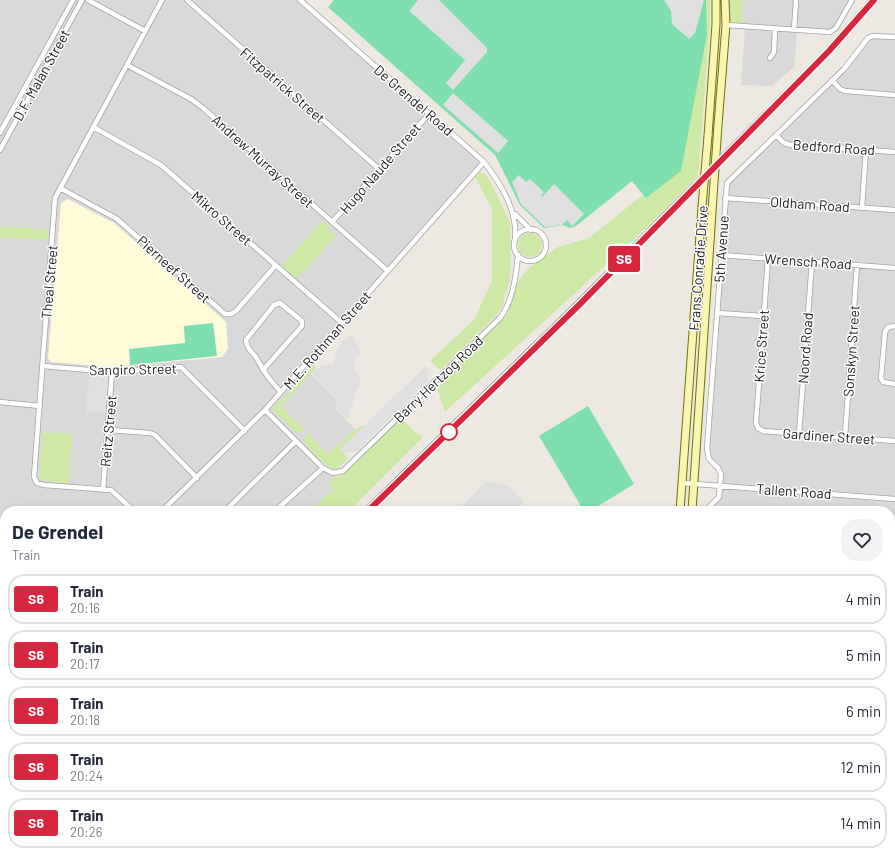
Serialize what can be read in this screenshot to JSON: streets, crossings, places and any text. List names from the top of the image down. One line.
{"streets":{"main road":["Frans Conradie Drive"],"street":["D.F. Malan Street","Fitzpatrick Street","De Grendel Road","Bedford Road","Andrew Murray Street","Hugo Naude Street","Oldham Road","Mikro Street","5th Avenue","Wrensch Road","Pierneef Street","Theal Street","M.E. Rothman Street","Krice Street","Noord Road","Sonskyn Street","Sangiro Street","Barry Hertzog Road","Reitz Street","Gardiner Street","Tallent Road"]},"crossings":[["Fitzpatrick Street","Hugo Naude Street"],["De Grendel Road","Hugo Naude Street"],["De Grendel Road","M.E. Rothman Street"],["De Grendel Road","Barry Hertzog Road"],["Bedford Road","5th Avenue"],["Andrew Murray Street","Hugo Naude Street"],["Andrew Murray Street","Theal Street"],["Andrew Murray Street","M.E. Rothman Street"],["Oldham Road","5th Avenue"],["Mikro Street","Pierneef Street"],["Mikro Street","Theal Street"],["Mikro Street","M.E. Rothman Street"],["5th Avenue","Wrensch Road"],["5th Avenue","Tallent Road"],["Wrensch Road","Krice Street"],["Wrensch Road","Noord Road"],["Wrensch Road","Sonskyn Street"],["Frans Conradie Drive","Tallent Road"],["Pierneef Street","Theal Street"],["Theal Street","Sangiro Street"],["Theal Street","Reitz Street"],["M.E. Rothman Street","Sangiro Street"],["Krice Street","Gardiner Street"],["Noord Road","Gardiner Street"],["Sonskyn Street","Gardiner Street"],["Sangiro Street","Reitz Street"]],"page":{"on_map":"S6","heading":["De Grendel","Train"],"list":[{"mark":"S6","name":"Train","note":"20:16","value":"4 min"},{"mark":"S6","name":"Train","note":"20:17","value":"5 min"},{"mark":"S6","name":"Train","note":"20:18","value":"6 min"},{"mark":"S6","name":"Train","note":"20:24","value":"12 min"},{"mark":"S6","name":"Train","note":"20:26","value":"14 min"}]}}
